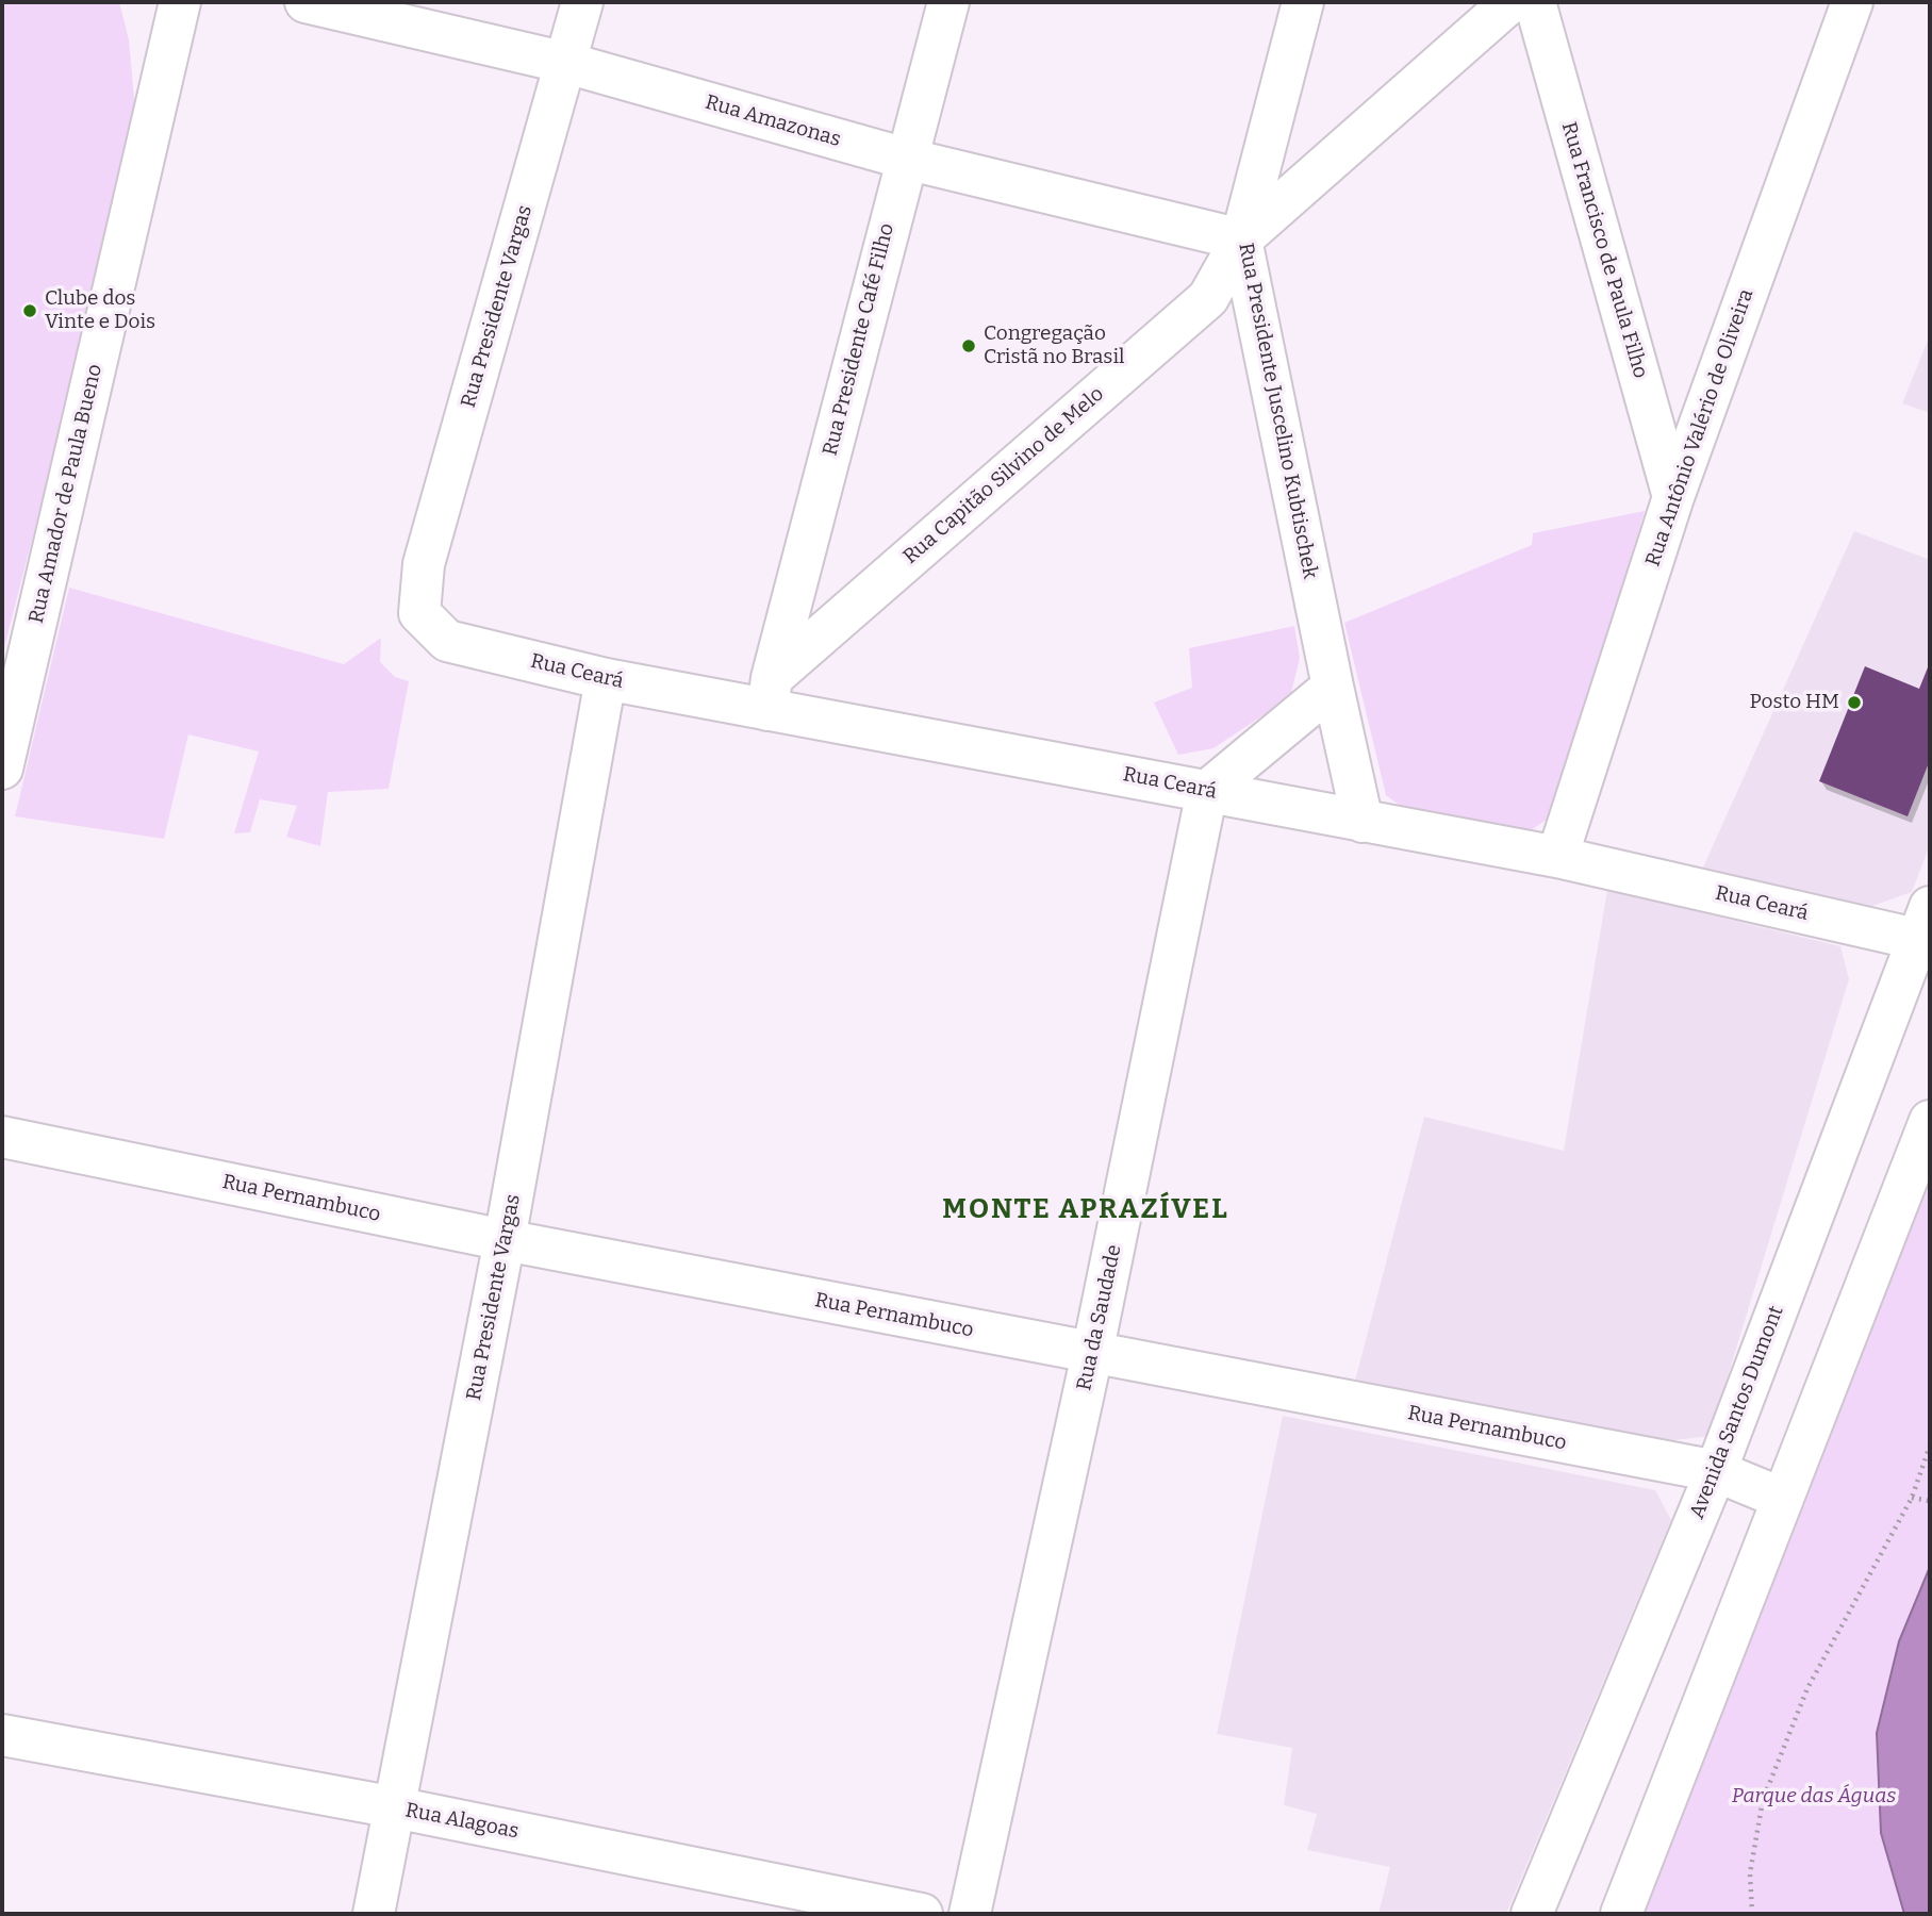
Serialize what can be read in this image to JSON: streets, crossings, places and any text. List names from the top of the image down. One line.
{"streets":{"street":["Rua Amazonas","Rua Francisco de Paula Filho","Rua Presidente Vargas","Rua Presidente Café Filho","Rua Presidente Juscelino Kubtischek","Rua Antônio Valério de Oliveira","Rua Capitão Silvino de Melo","Rua Amador de Paula Bueno","Rua Ceará","Rua Pernambuco","Rua da Saudade","Avenida Santos Dumont","Rua Alagoas"]},"crossings":[["Rua Amazonas","Rua Presidente Vargas"],["Rua Amazonas","Rua Presidente Café Filho"],["Rua Amazonas","Rua Presidente Juscelino Kubtischek"],["Rua Amazonas","Rua Capitão Silvino de Melo"],["Rua Francisco de Paula Filho","Rua Antônio Valério de Oliveira"],["Rua Presidente Vargas","Rua Ceará"],["Rua Presidente Vargas","Rua Pernambuco"],["Rua Presidente Vargas","Rua Alagoas"],["Rua Presidente Café Filho","Rua Capitão Silvino de Melo"],["Rua Presidente Café Filho","Rua Ceará"],["Rua Presidente Juscelino Kubtischek","Rua Capitão Silvino de Melo"],["Rua Presidente Juscelino Kubtischek","Rua Ceará"],["Rua Antônio Valério de Oliveira","Rua Ceará"],["Rua Capitão Silvino de Melo","Rua Ceará"],["Rua Ceará","Rua da Saudade"],["Rua Ceará","Avenida Santos Dumont"],["Rua Pernambuco","Rua da Saudade"],["Rua Pernambuco","Avenida Santos Dumont"]],"districts":["MONTE APRAZÍVEL"],"parks":["Parque das Águas"],"places":["Clube dos Vinte e Dois","Congregação Cristã no Brasil","Posto HM"]}
